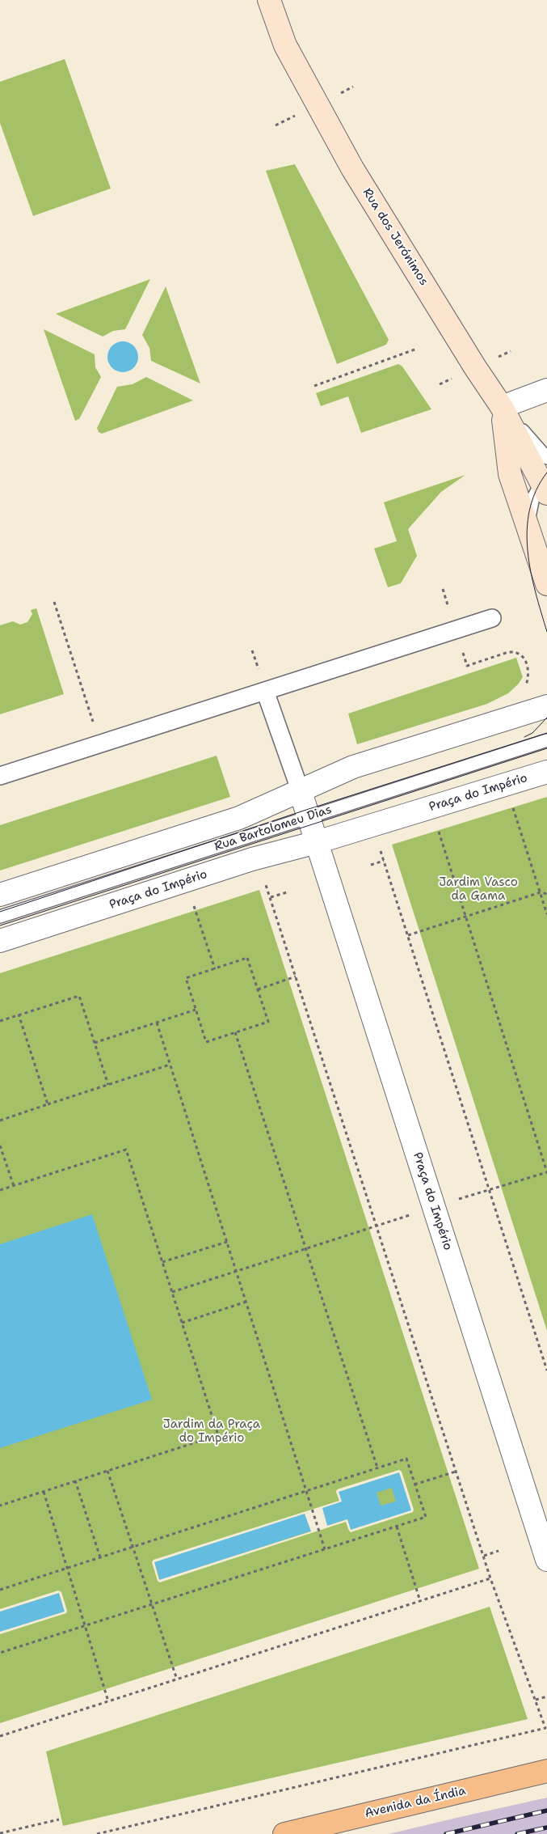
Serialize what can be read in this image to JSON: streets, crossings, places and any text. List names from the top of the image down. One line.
{"streets":{"main road":["Rua dos Jerónimos","Avenida da Índia"],"street":["Praça do Império"],"lane":["Rua Bartolomeu Dias"]},"crossings":[["Praça do Império","Rua Bartolomeu Dias"]],"parks":["Jardim Vasco da Gama","Jardim da Praça do Império"]}
